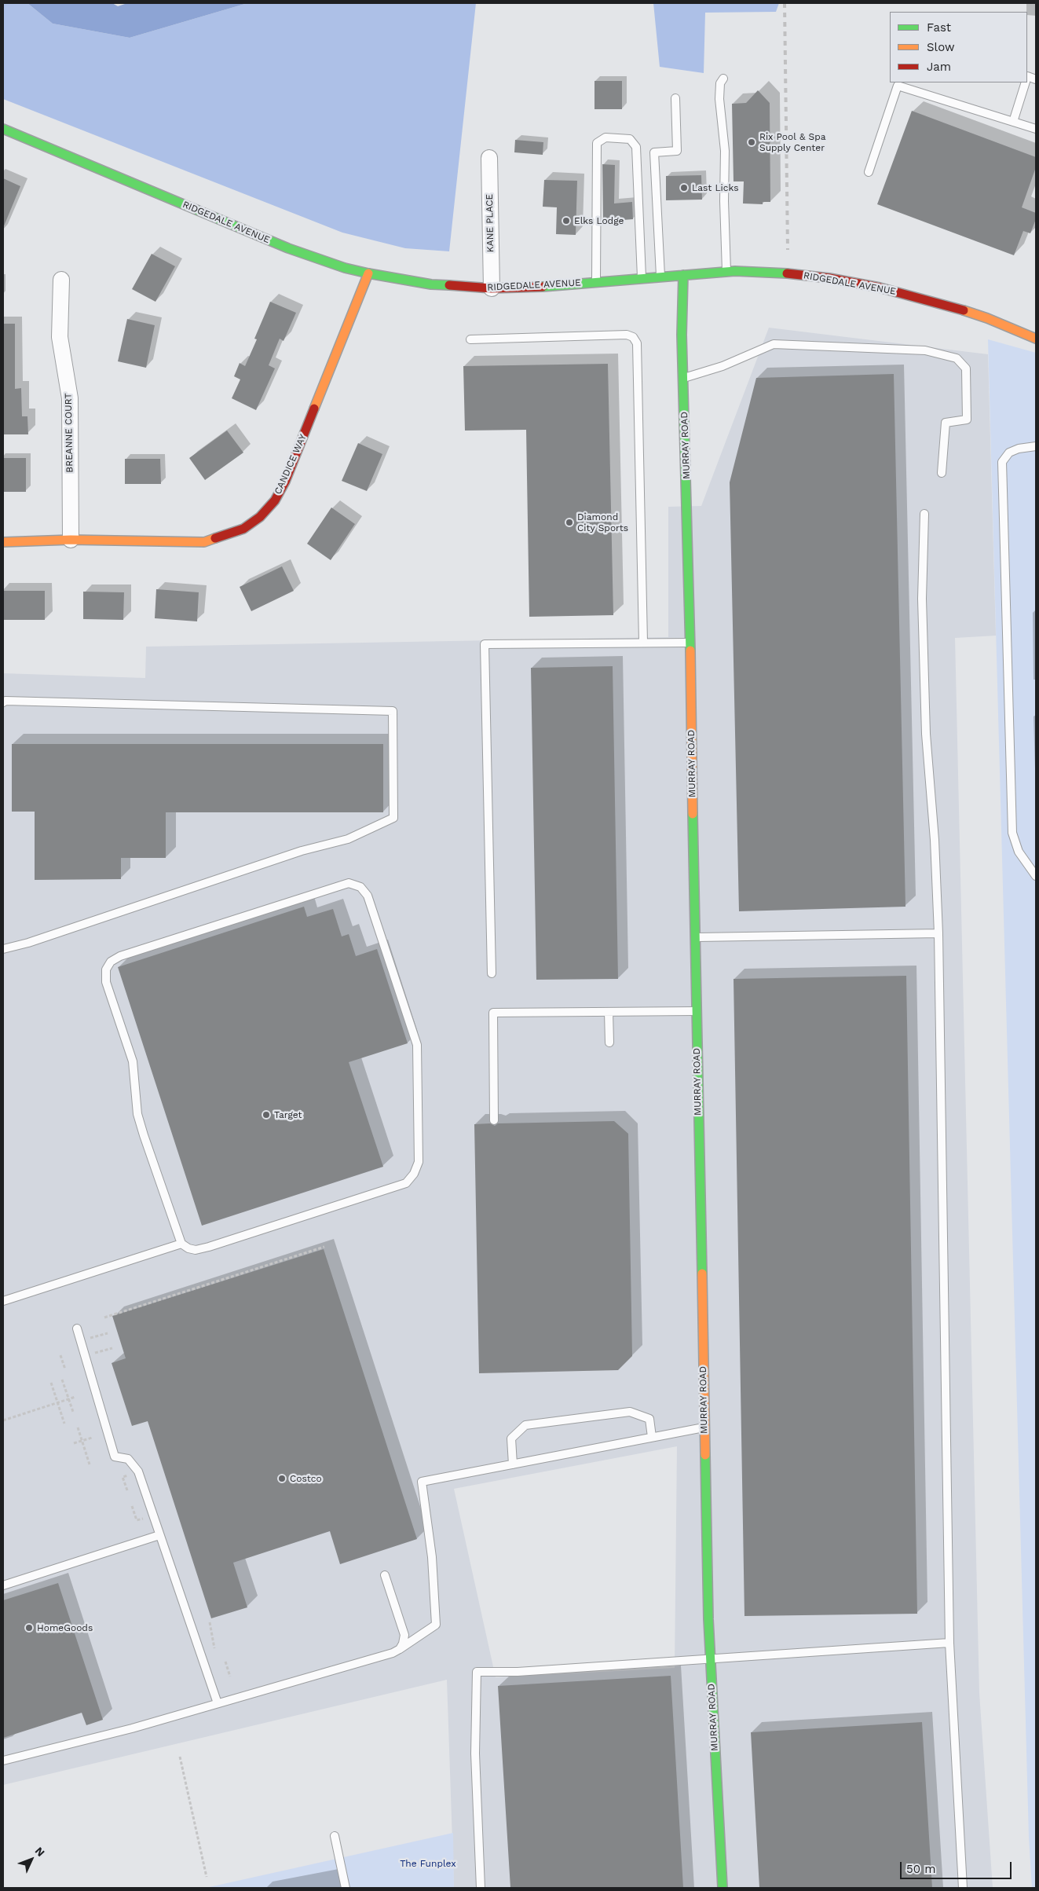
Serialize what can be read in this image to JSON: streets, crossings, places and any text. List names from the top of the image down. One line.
{"streets":{"street":["RIDGEDALE AVENUE","KANE PLACE","BREANNE COURT","MURRAY ROAD","CANDICE WAY"]},"crossings":[["RIDGEDALE AVENUE","KANE PLACE"],["RIDGEDALE AVENUE","MURRAY ROAD"],["RIDGEDALE AVENUE","CANDICE WAY"],["BREANNE COURT","CANDICE WAY"]],"parks":["The Funplex"],"places":["Rix Pool & Spa Supply Center","Last Licks","Elks Lodge","Diamond City Sports","Target","Costco","HomeGoods"],"legend":["Fast","Slow","Jam"],"scale_bar":"50 m","north":"top right"}
